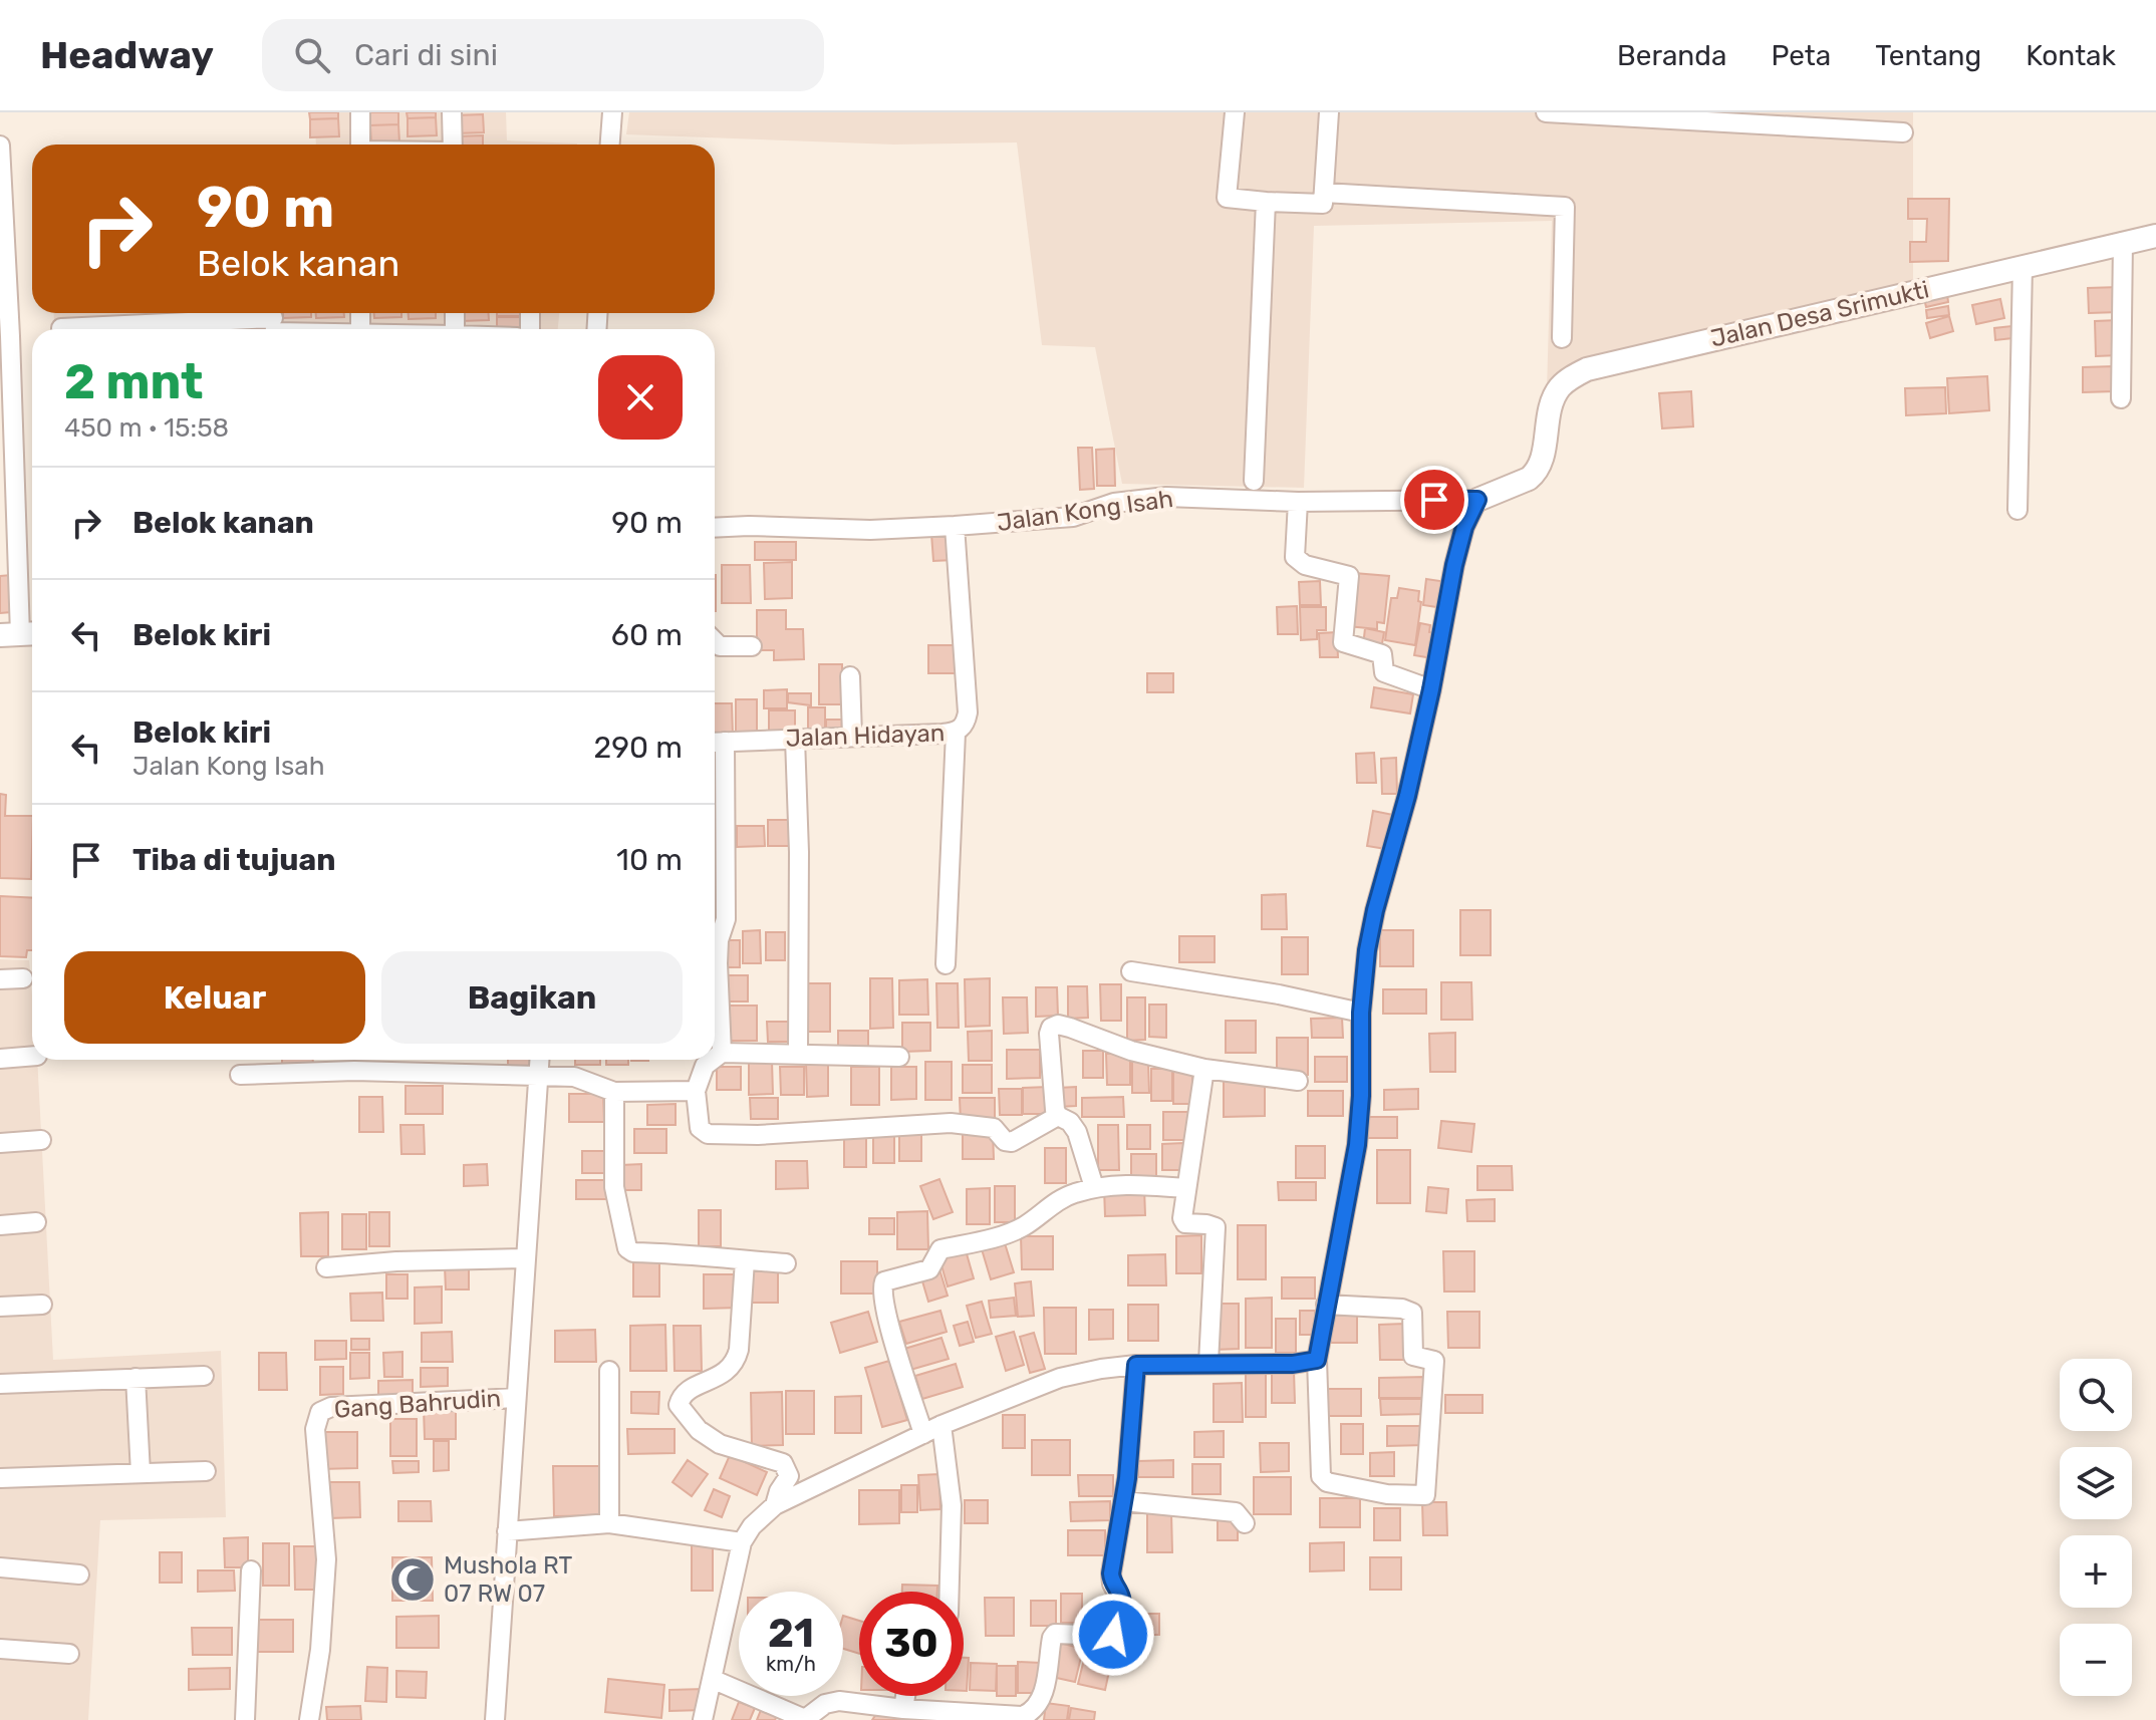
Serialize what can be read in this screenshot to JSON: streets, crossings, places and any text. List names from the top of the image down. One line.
{"streets":{"street":["Jalan Desa Srimukti","Jalan Kong Isah","Jalan Hidayan","Gang Bahrudin"]},"crossings":[["Jalan Desa Srimukti","Jalan Kong Isah"],["Jalan Kong Isah","Jalan Hidayan"]],"places":{"mosque":["Mushola RT 07 RW 07"]},"page":{"header":"Headway","search":"Cari di sini","nav":["Beranda","Peta","Tentang","Kontak"],"turn":["90 m","Belok kanan"],"heading":["2 mnt","450 m · 15:58"],"list":[{"name":"Belok kanan","value":"90 m"},{"name":"Belok kiri","value":"60 m"},{"name":"Belok kiri","note":"Jalan Kong Isah","value":"290 m"},{"name":"Tiba di tujuan","value":"10 m"}],"buttons":["Keluar","Bagikan"],"map_buttons":["+","−"],"speed":"21 km/h","limit":"30"}}
